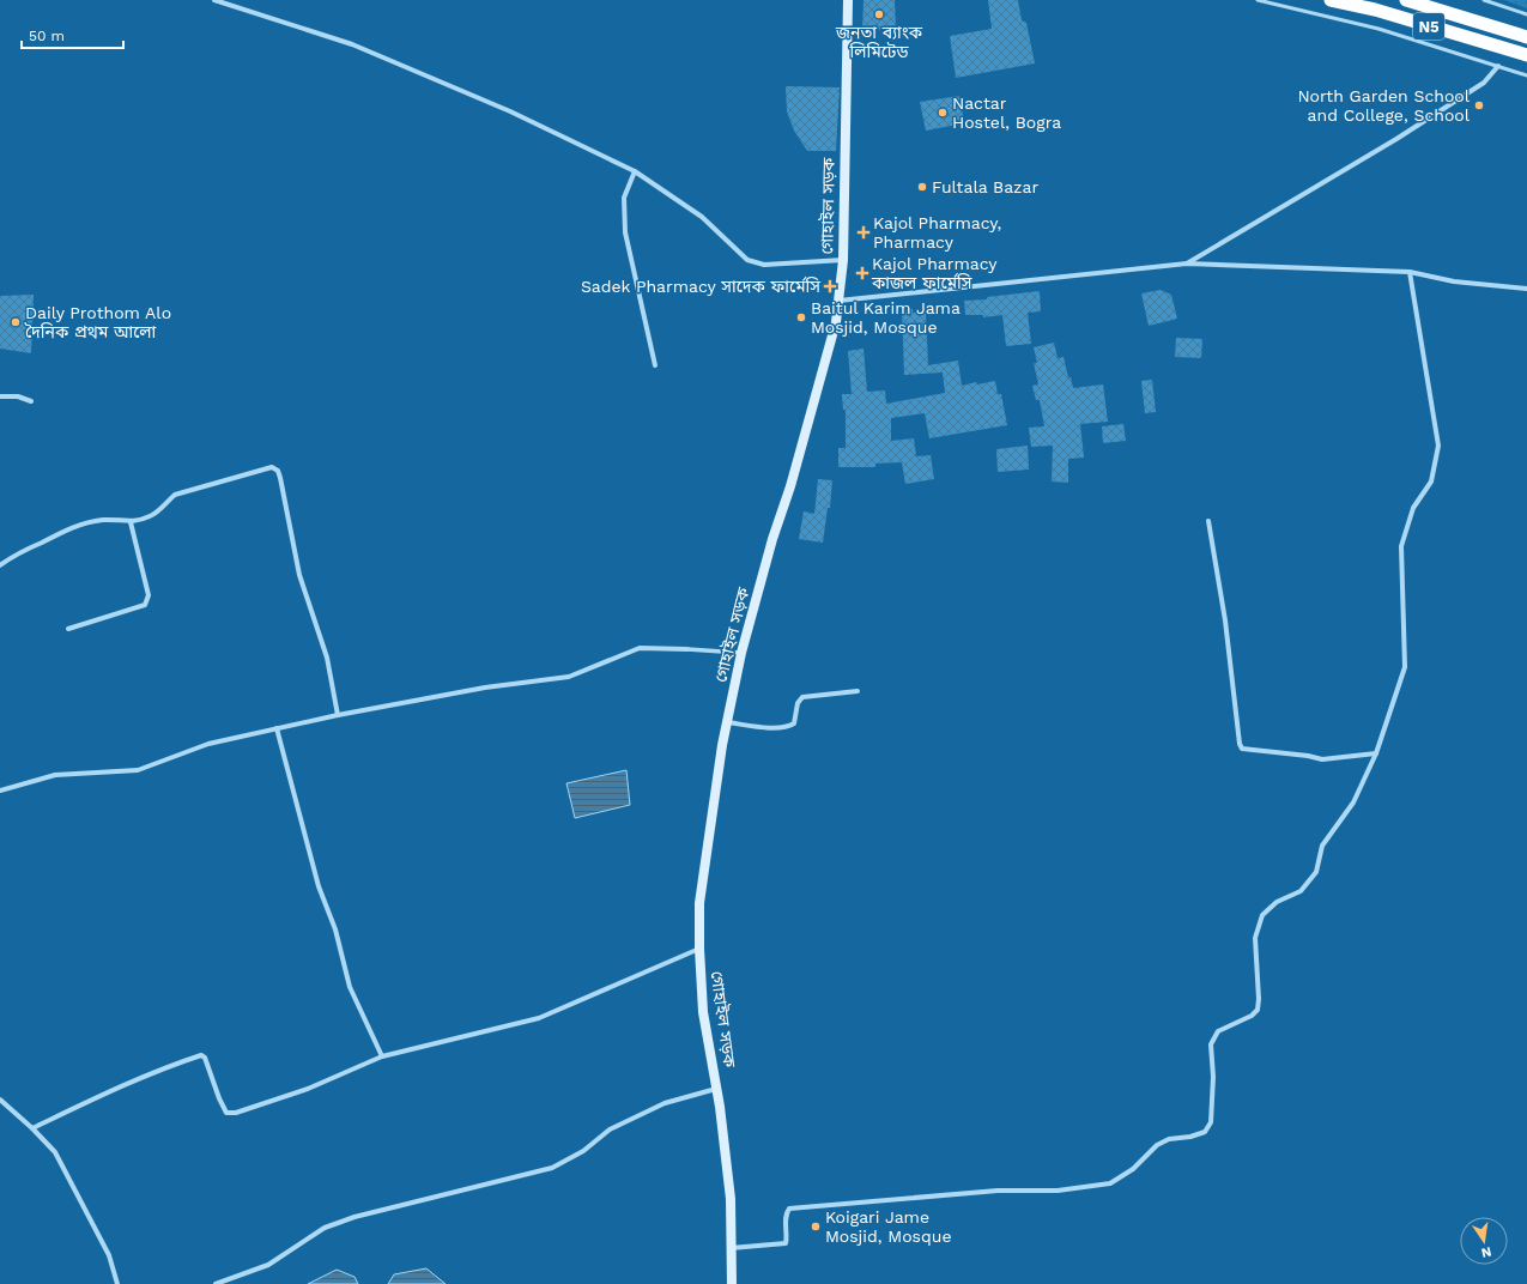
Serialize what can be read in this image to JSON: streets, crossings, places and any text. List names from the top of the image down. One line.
{"streets":{"highway":["N5"],"main road":["গোহাইল সড়ক"]},"places":{"other":["জনতা ব্যাংক লিমিটেড","North Garden School and College, School","Nactar Hostel, Bogra","Fultala Bazar","Baitul Karim Jama Mosjid, Mosque","Daily Prothom Alo দৈনিক প্রথম আলো","Koigari Jame Mosjid, Mosque"],"health":["Kajol Pharmacy, Pharmacy","Kajol Pharmacy কাজল ফার্মেসি","Sadek Pharmacy সাদেক ফার্মেসি"]},"scale_bar":"50 m","north":"bottom"}
